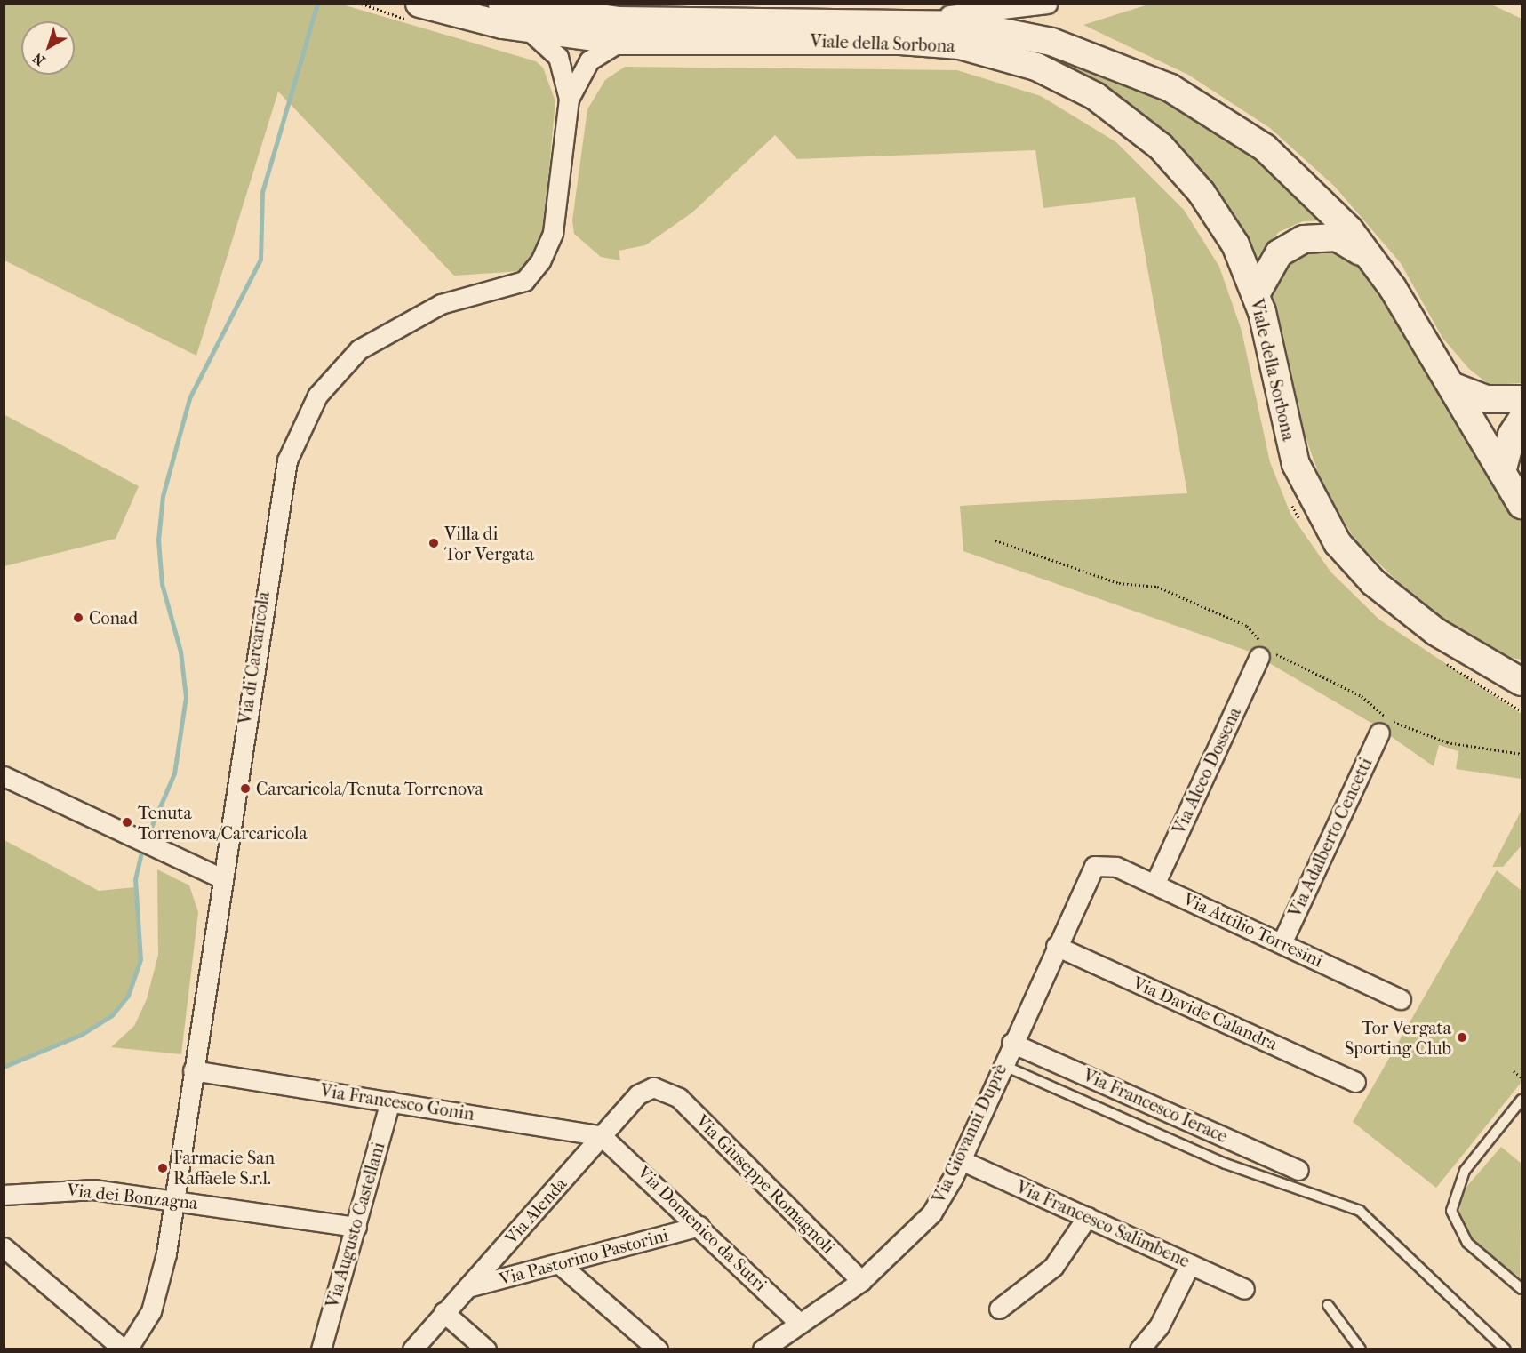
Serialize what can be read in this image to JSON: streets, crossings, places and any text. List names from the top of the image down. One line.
{"streets":{"street":["Viale della Sorbona","Via di Carcaricola","Via Alceo Dossena","Via Adalberto Cencetti","Via Attilio Torresini","Via Davide Calandra","Via Francesco Gonin","Via Francesco Ierace","Via Giovanni Duprè","Via Giuseppe Romagnoli","Via dei Bonzagna","Via Alenda","Via Francesco Salimbene","Via Augusto Castellani","Via Domenico da Sutri","Via Pastorino Pastorini"]},"crossings":[["Viale della Sorbona","Via di Carcaricola"],["Via di Carcaricola","Via Francesco Gonin"],["Via di Carcaricola","Via dei Bonzagna"],["Via Alceo Dossena","Via Attilio Torresini"],["Via Adalberto Cencetti","Via Attilio Torresini"],["Via Attilio Torresini","Via Giovanni Duprè"],["Via Davide Calandra","Via Giovanni Duprè"],["Via Francesco Gonin","Via Alenda"],["Via Francesco Gonin","Via Augusto Castellani"],["Via Francesco Gonin","Via Domenico da Sutri"],["Via Francesco Ierace","Via Giovanni Duprè"],["Via Giovanni Duprè","Via Giuseppe Romagnoli"],["Via Giovanni Duprè","Via Francesco Salimbene"],["Via Giovanni Duprè","Via Domenico da Sutri"],["Via Giuseppe Romagnoli","Via Alenda"],["Via dei Bonzagna","Via Augusto Castellani"],["Via Alenda","Via Domenico da Sutri"],["Via Alenda","Via Pastorino Pastorini"],["Via Domenico da Sutri","Via Pastorino Pastorini"]],"places":["Villa di Tor Vergata","Conad","Carcaricola/Tenuta Torrenova","Tenuta Torrenova/Carcaricola","Tor Vergata Sporting Club","Farmacie San Raffaele S.r.l."],"north":"bottom left"}
